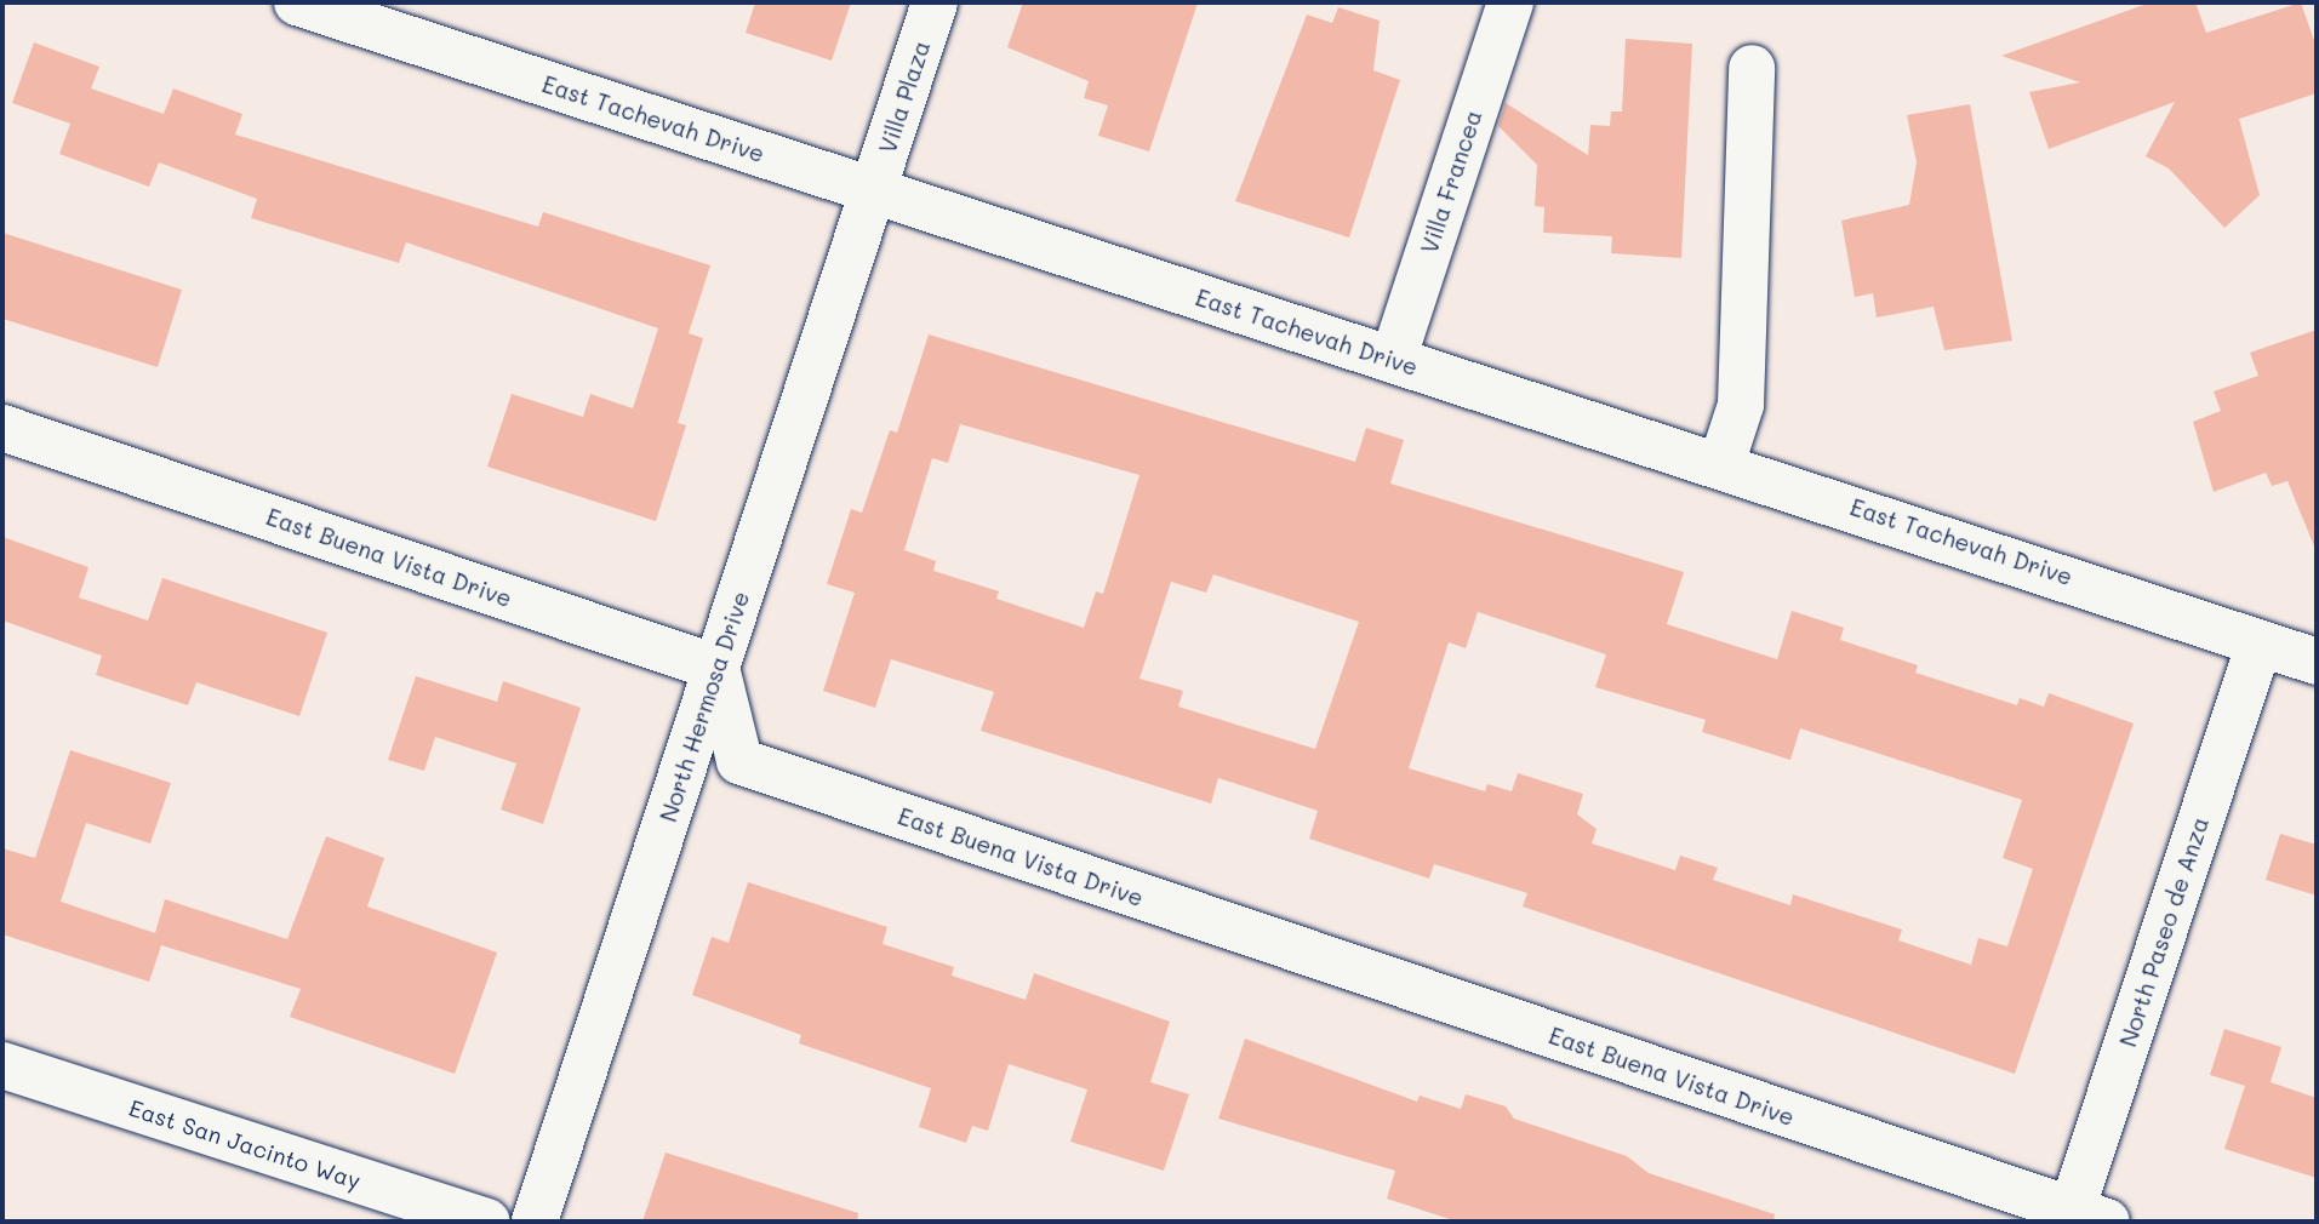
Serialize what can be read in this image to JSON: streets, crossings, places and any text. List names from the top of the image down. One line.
{"streets":{"street":["Villa Plaza","East Tachevah Drive","Villa Francea","East Buena Vista Drive","North Hermosa Drive","North Paseo de Anza","East San Jacinto Way"]},"crossings":[["Villa Plaza","East Tachevah Drive"],["Villa Plaza","North Hermosa Drive"],["East Tachevah Drive","Villa Francea"],["East Tachevah Drive","North Hermosa Drive"],["East Tachevah Drive","North Paseo de Anza"],["East Buena Vista Drive","North Hermosa Drive"],["East Buena Vista Drive","North Paseo de Anza"]]}
